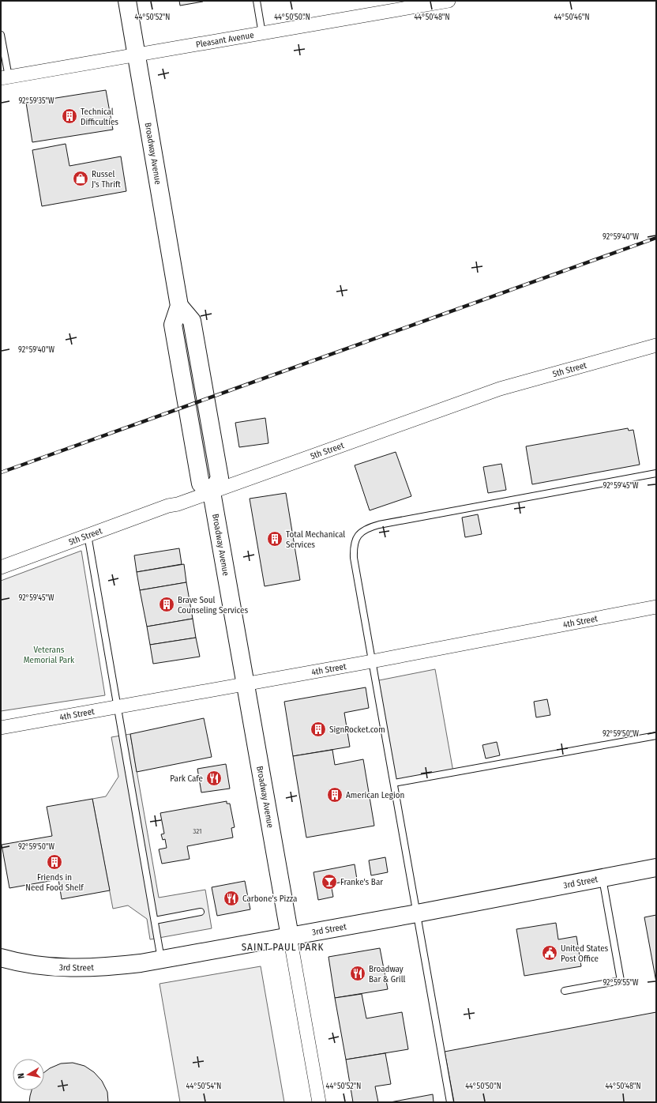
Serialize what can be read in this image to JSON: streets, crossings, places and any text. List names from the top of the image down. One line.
{"streets":{"street":["Pleasant Avenue","Broadway Avenue","5th Street","4th Street","3rd Street"]},"crossings":[["Pleasant Avenue","Broadway Avenue"],["Broadway Avenue","5th Street"],["Broadway Avenue","4th Street"],["Broadway Avenue","3rd Street"]],"districts":["SAINT PAUL PARK"],"parks":["Veterans Memorial Park"],"places":{"building":["Technical Difficulties","Total Mechanical Services","Brave Soul Counseling Services","SignRocket.com","American Legion","Friends in Need Food Shelf"],"shop":["Russel J's Thrift"],"restaurant":["Park Cafe","Carbone's Pizza","Broadway Bar & Grill"],"bar":["Franke's Bar"],"public building":["United States Post Office"]},"house_numbers":["321"],"north":"left","coordinates":["44°50'52\"N","44°50'50\"N","44°50'48\"N","44°50'46\"N","92°59'35\"W","92°59'40\"W","92°59'45\"W","92°59'50\"W","92°59'55\"W","44°50'54\"N"]}
